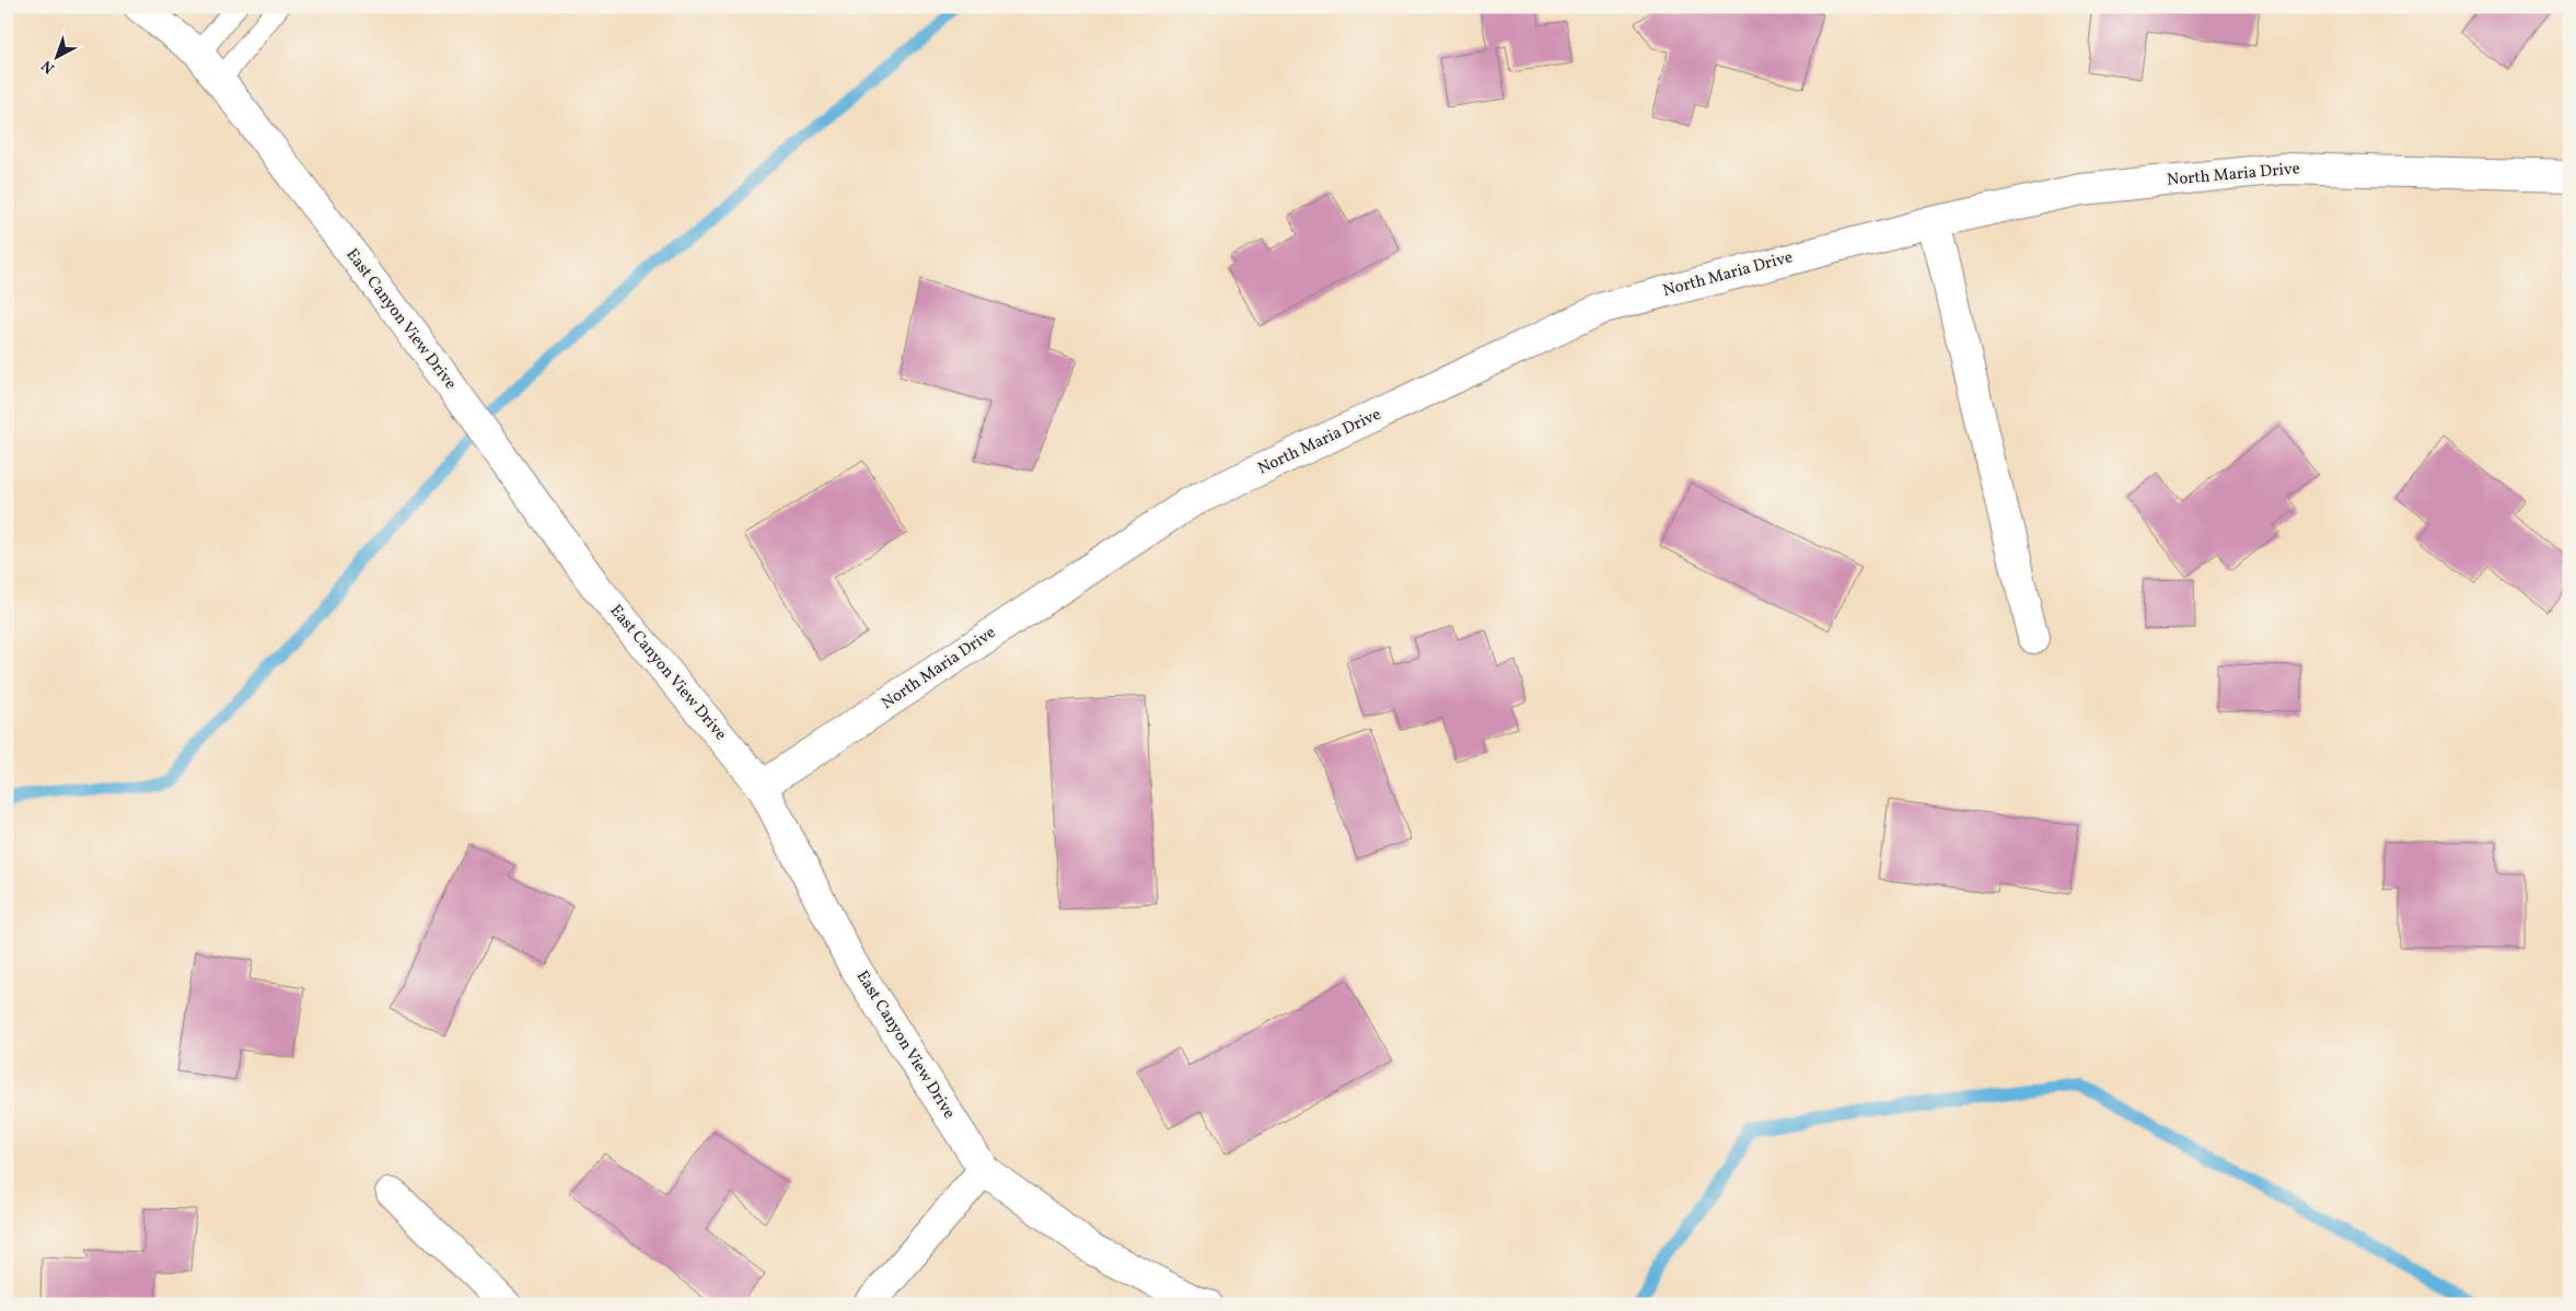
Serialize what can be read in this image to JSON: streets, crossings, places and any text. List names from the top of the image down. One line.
{"streets":{"street":["North Maria Drive","East Canyon View Drive"]},"crossings":[["North Maria Drive","East Canyon View Drive"]],"north":"bottom left"}
